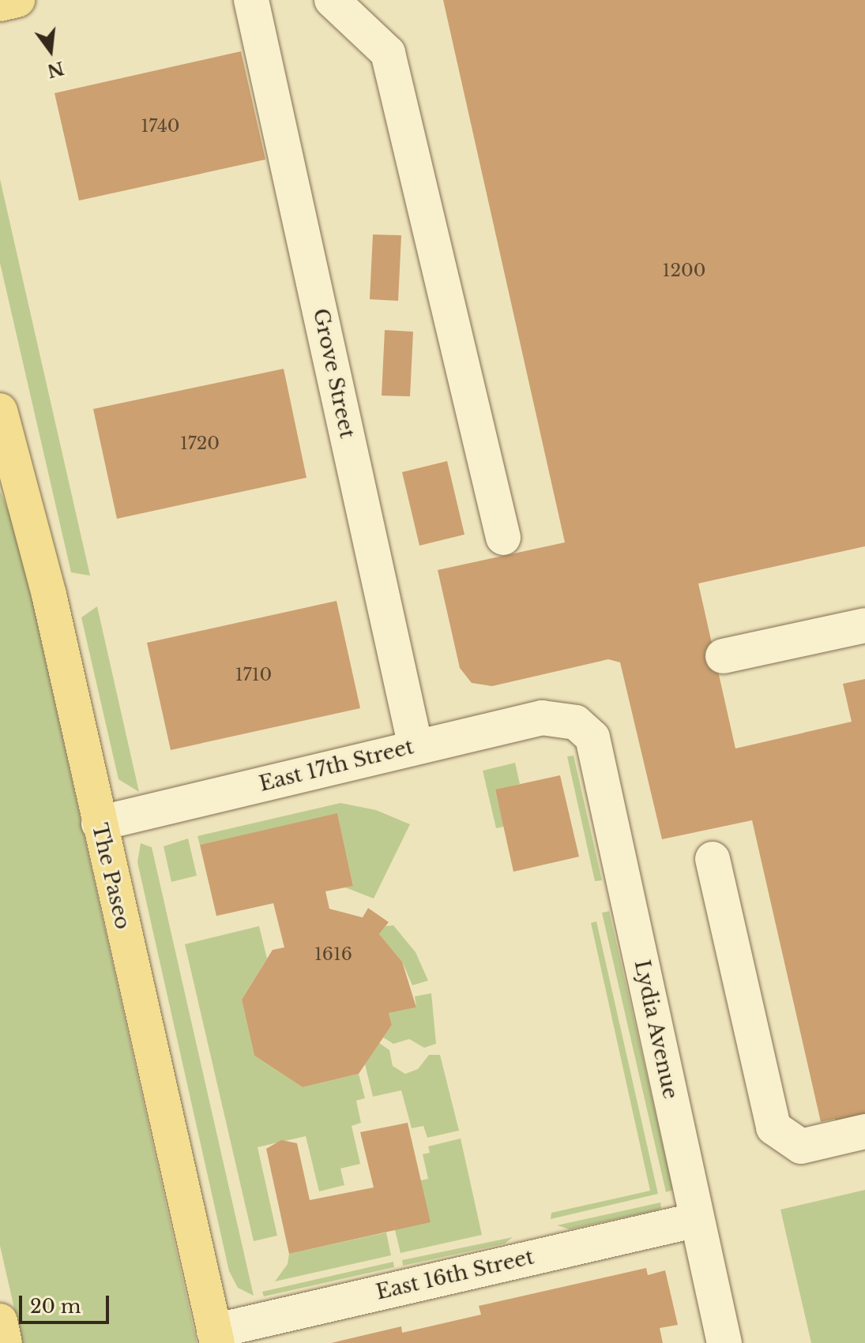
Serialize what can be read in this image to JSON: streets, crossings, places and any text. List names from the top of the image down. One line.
{"streets":{"main road":["The Paseo"],"street":["Grove Street","East 17th Street","Lydia Avenue","East 16th Street"]},"crossings":[["Grove Street","East 17th Street"],["East 17th Street","The Paseo"],["East 17th Street","Lydia Avenue"],["The Paseo","East 16th Street"],["Lydia Avenue","East 16th Street"]],"house_numbers":["1740","1200","1720","1710","1616"],"scale_bar":"20 m","north":"bottom"}
